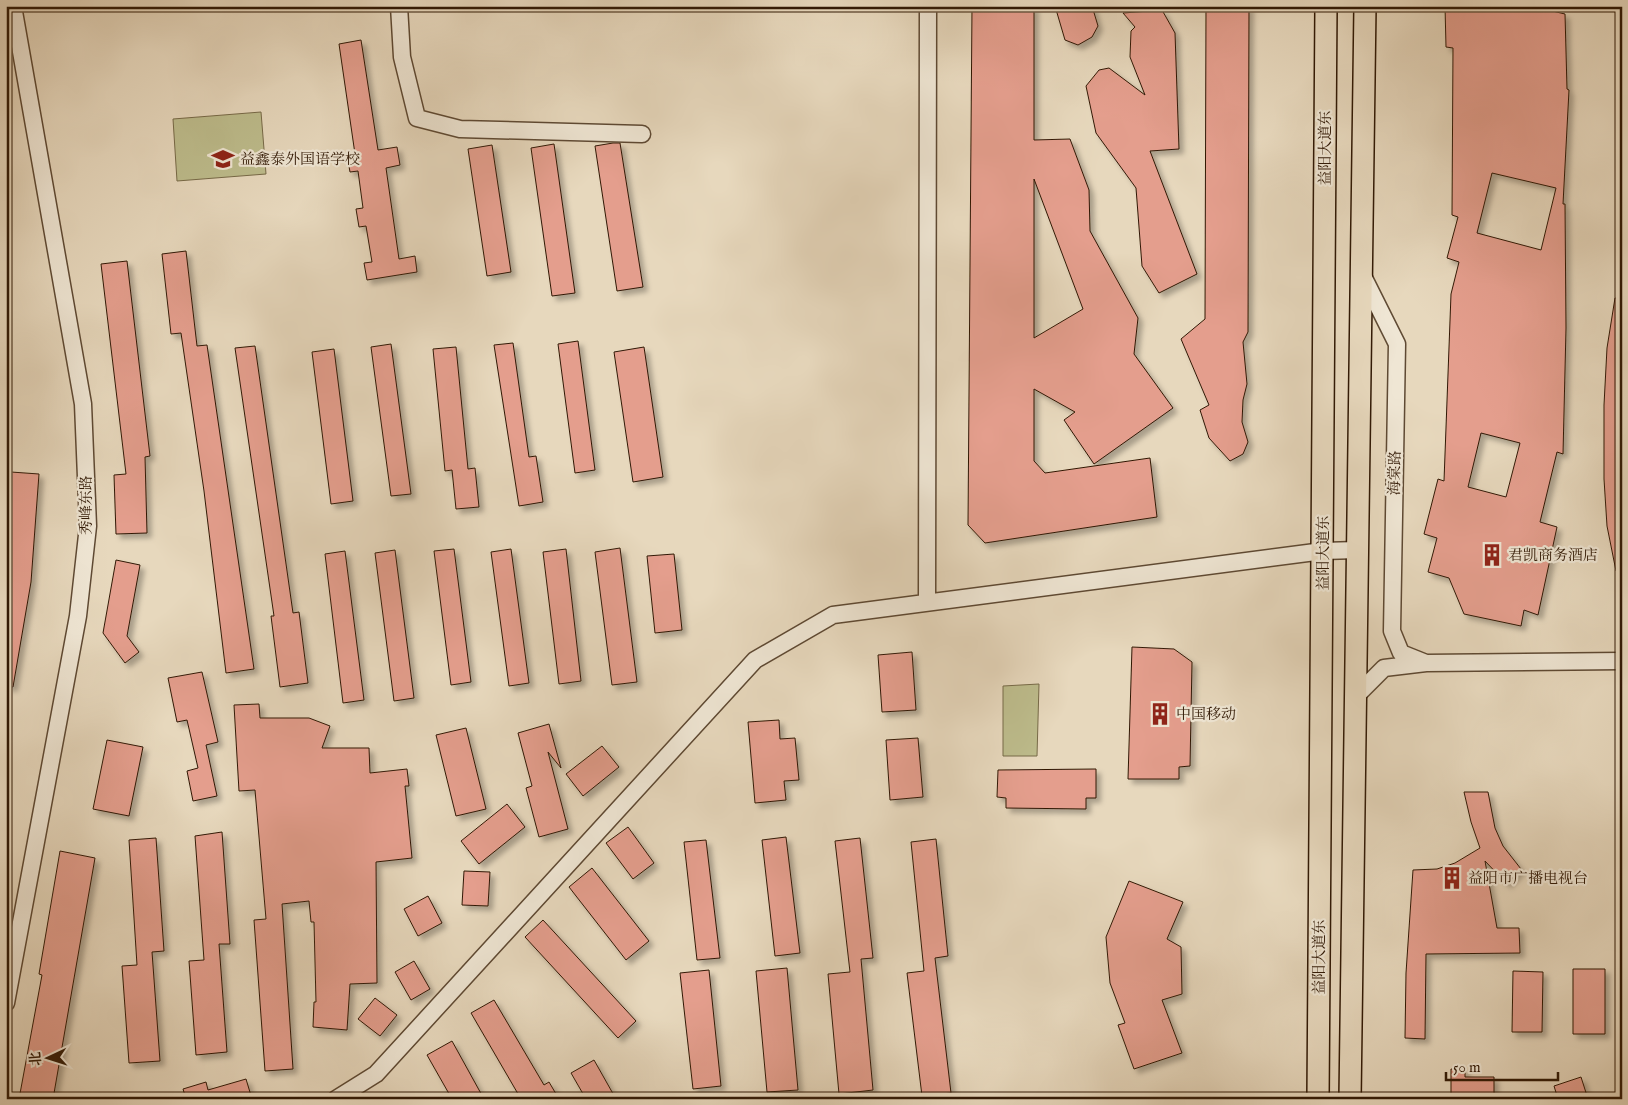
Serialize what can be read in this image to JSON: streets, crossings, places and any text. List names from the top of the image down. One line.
{"streets":{"main road":["益阳大道东"],"street":["海棠路","秀峰东路"]},"places":{"school or university":["益鑫泰外国语学校"],"building":["君凯商务酒店","中国移动","益阳市广播电视台"]},"scale_bar":"50 m","north":"left"}
